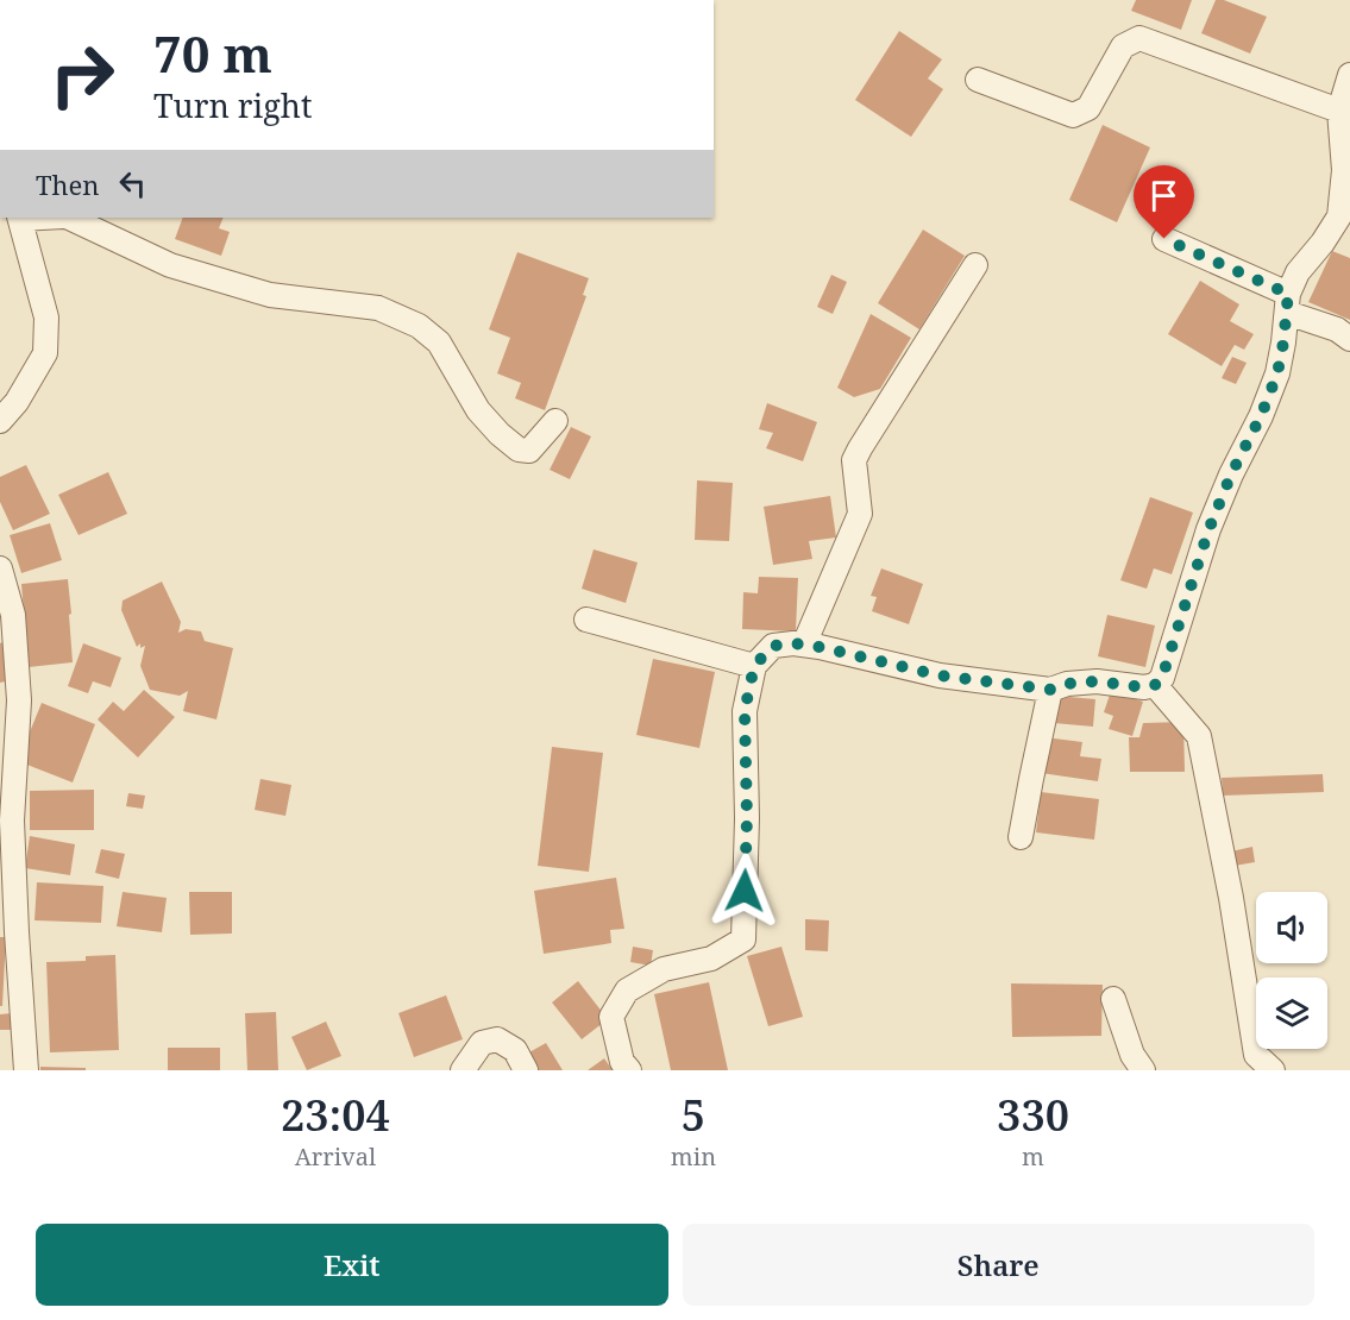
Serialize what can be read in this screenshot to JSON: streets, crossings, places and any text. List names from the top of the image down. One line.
{"page":{"turn":["70 m","Turn right"],"then":"Then","eta":["23:04","Arrival","5","min","330","m"],"buttons":["Exit","Share"]}}
